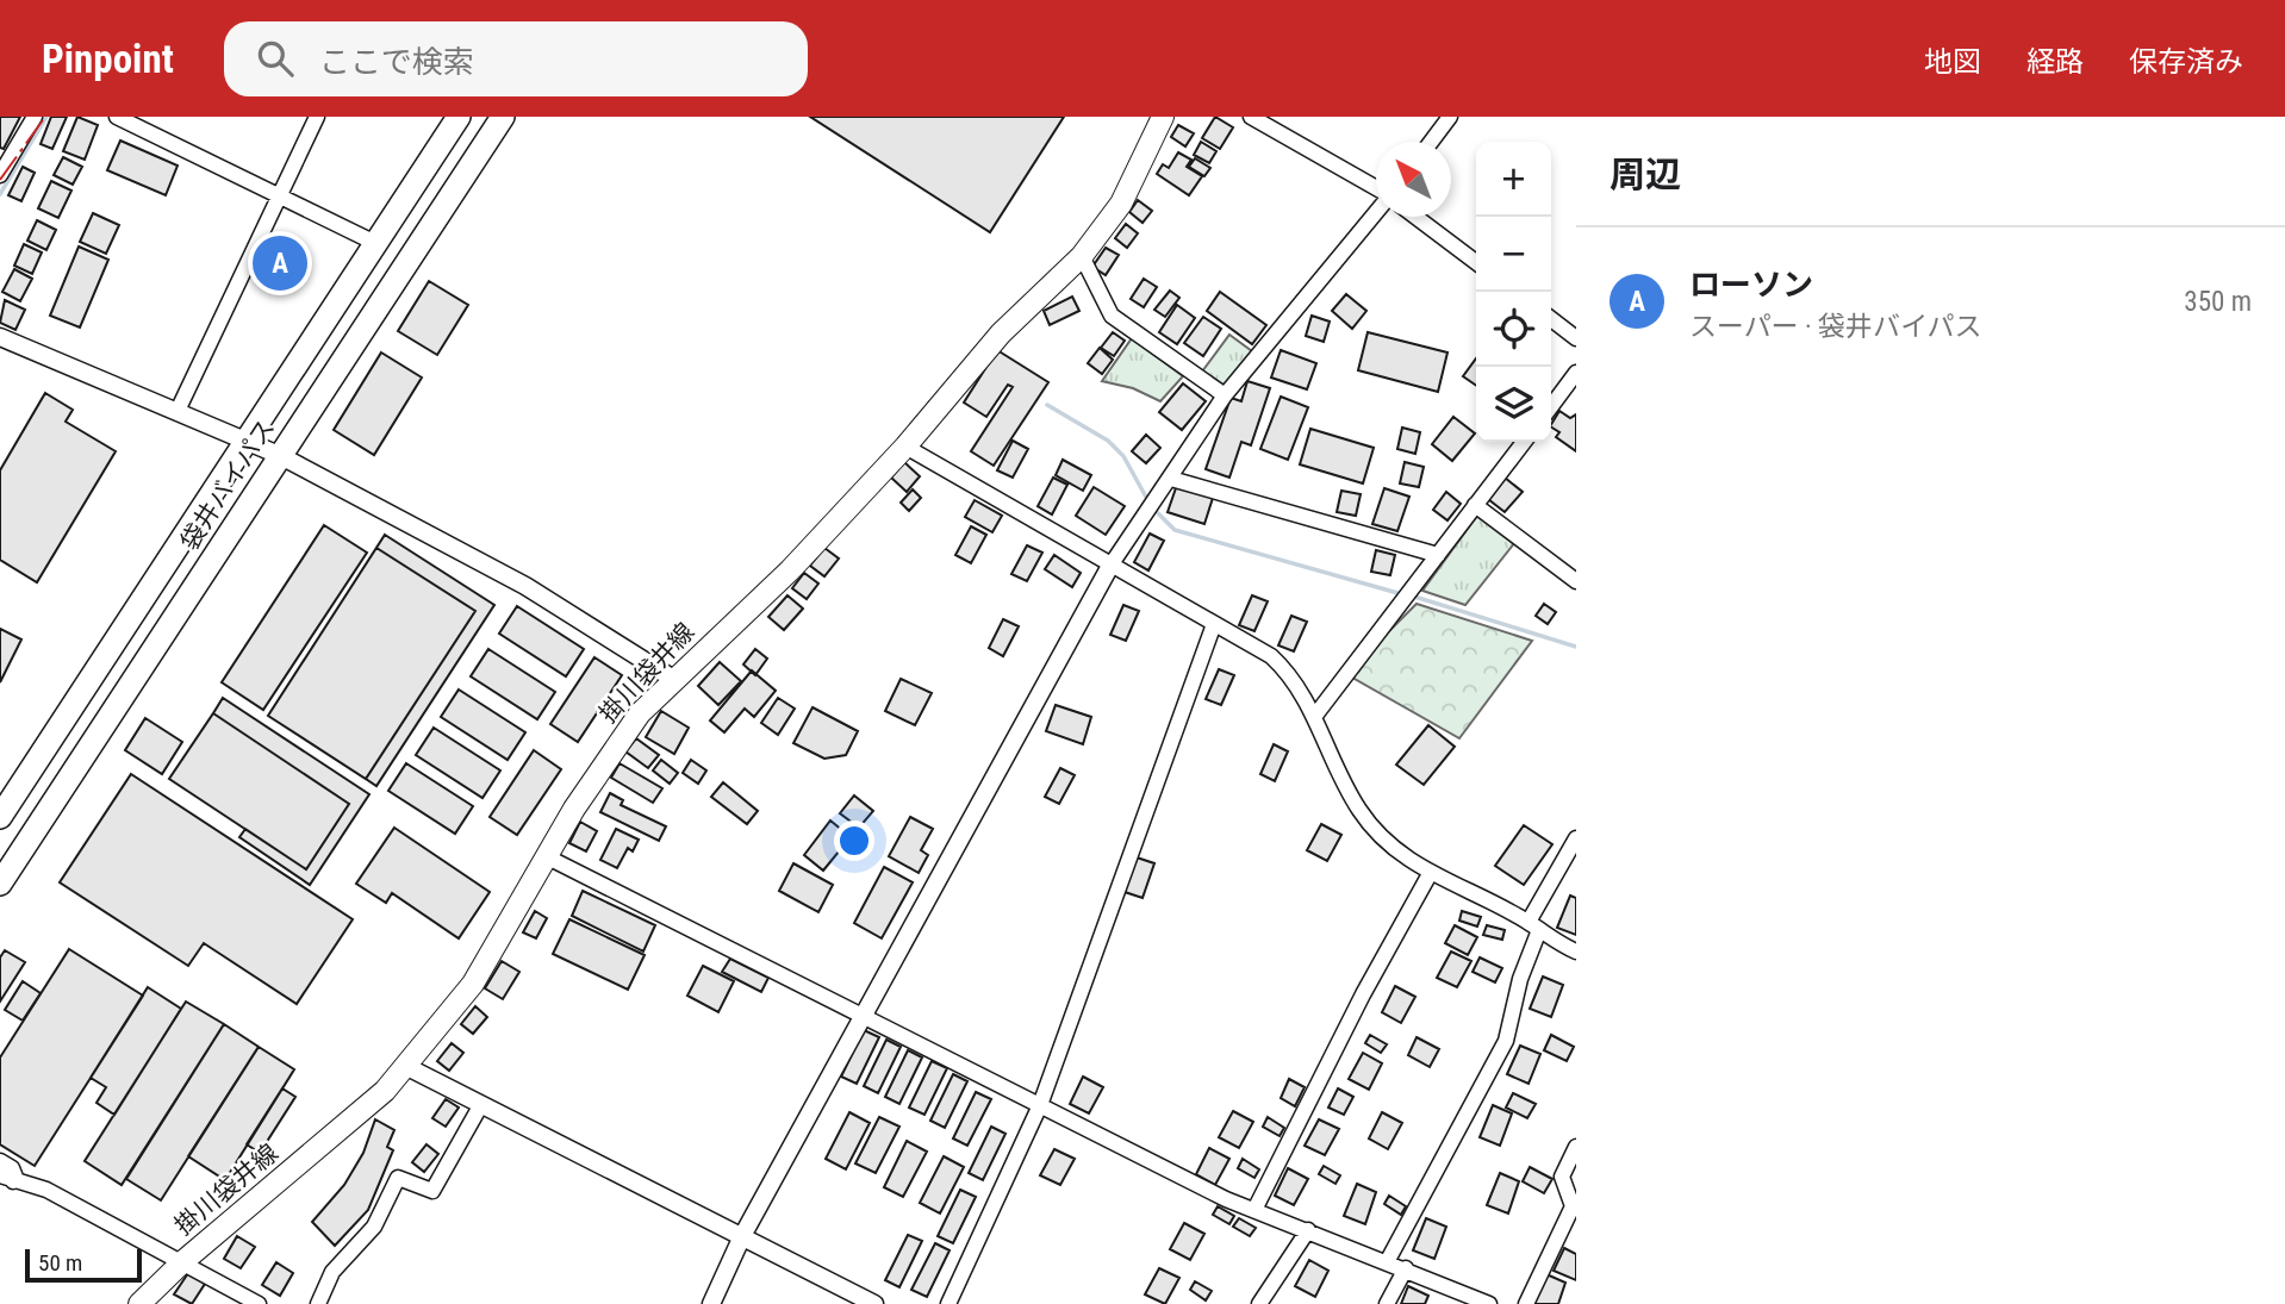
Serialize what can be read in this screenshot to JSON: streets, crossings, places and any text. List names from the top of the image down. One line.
{"streets":{"highway":["袋井バイパス"],"main road":["掛川袋井線"]},"scale_bar":"50 m","north":"top left","page":{"header":"Pinpoint","search":"ここで検索","nav":["地図","経路","保存済み"],"heading":"周辺","map_buttons":["+","−"],"list":[{"mark":"A","name":"ローソン","note":"スーパー · 袋井バイパス","value":"350 m"}],"pins":"A","scale":"50 m"}}
